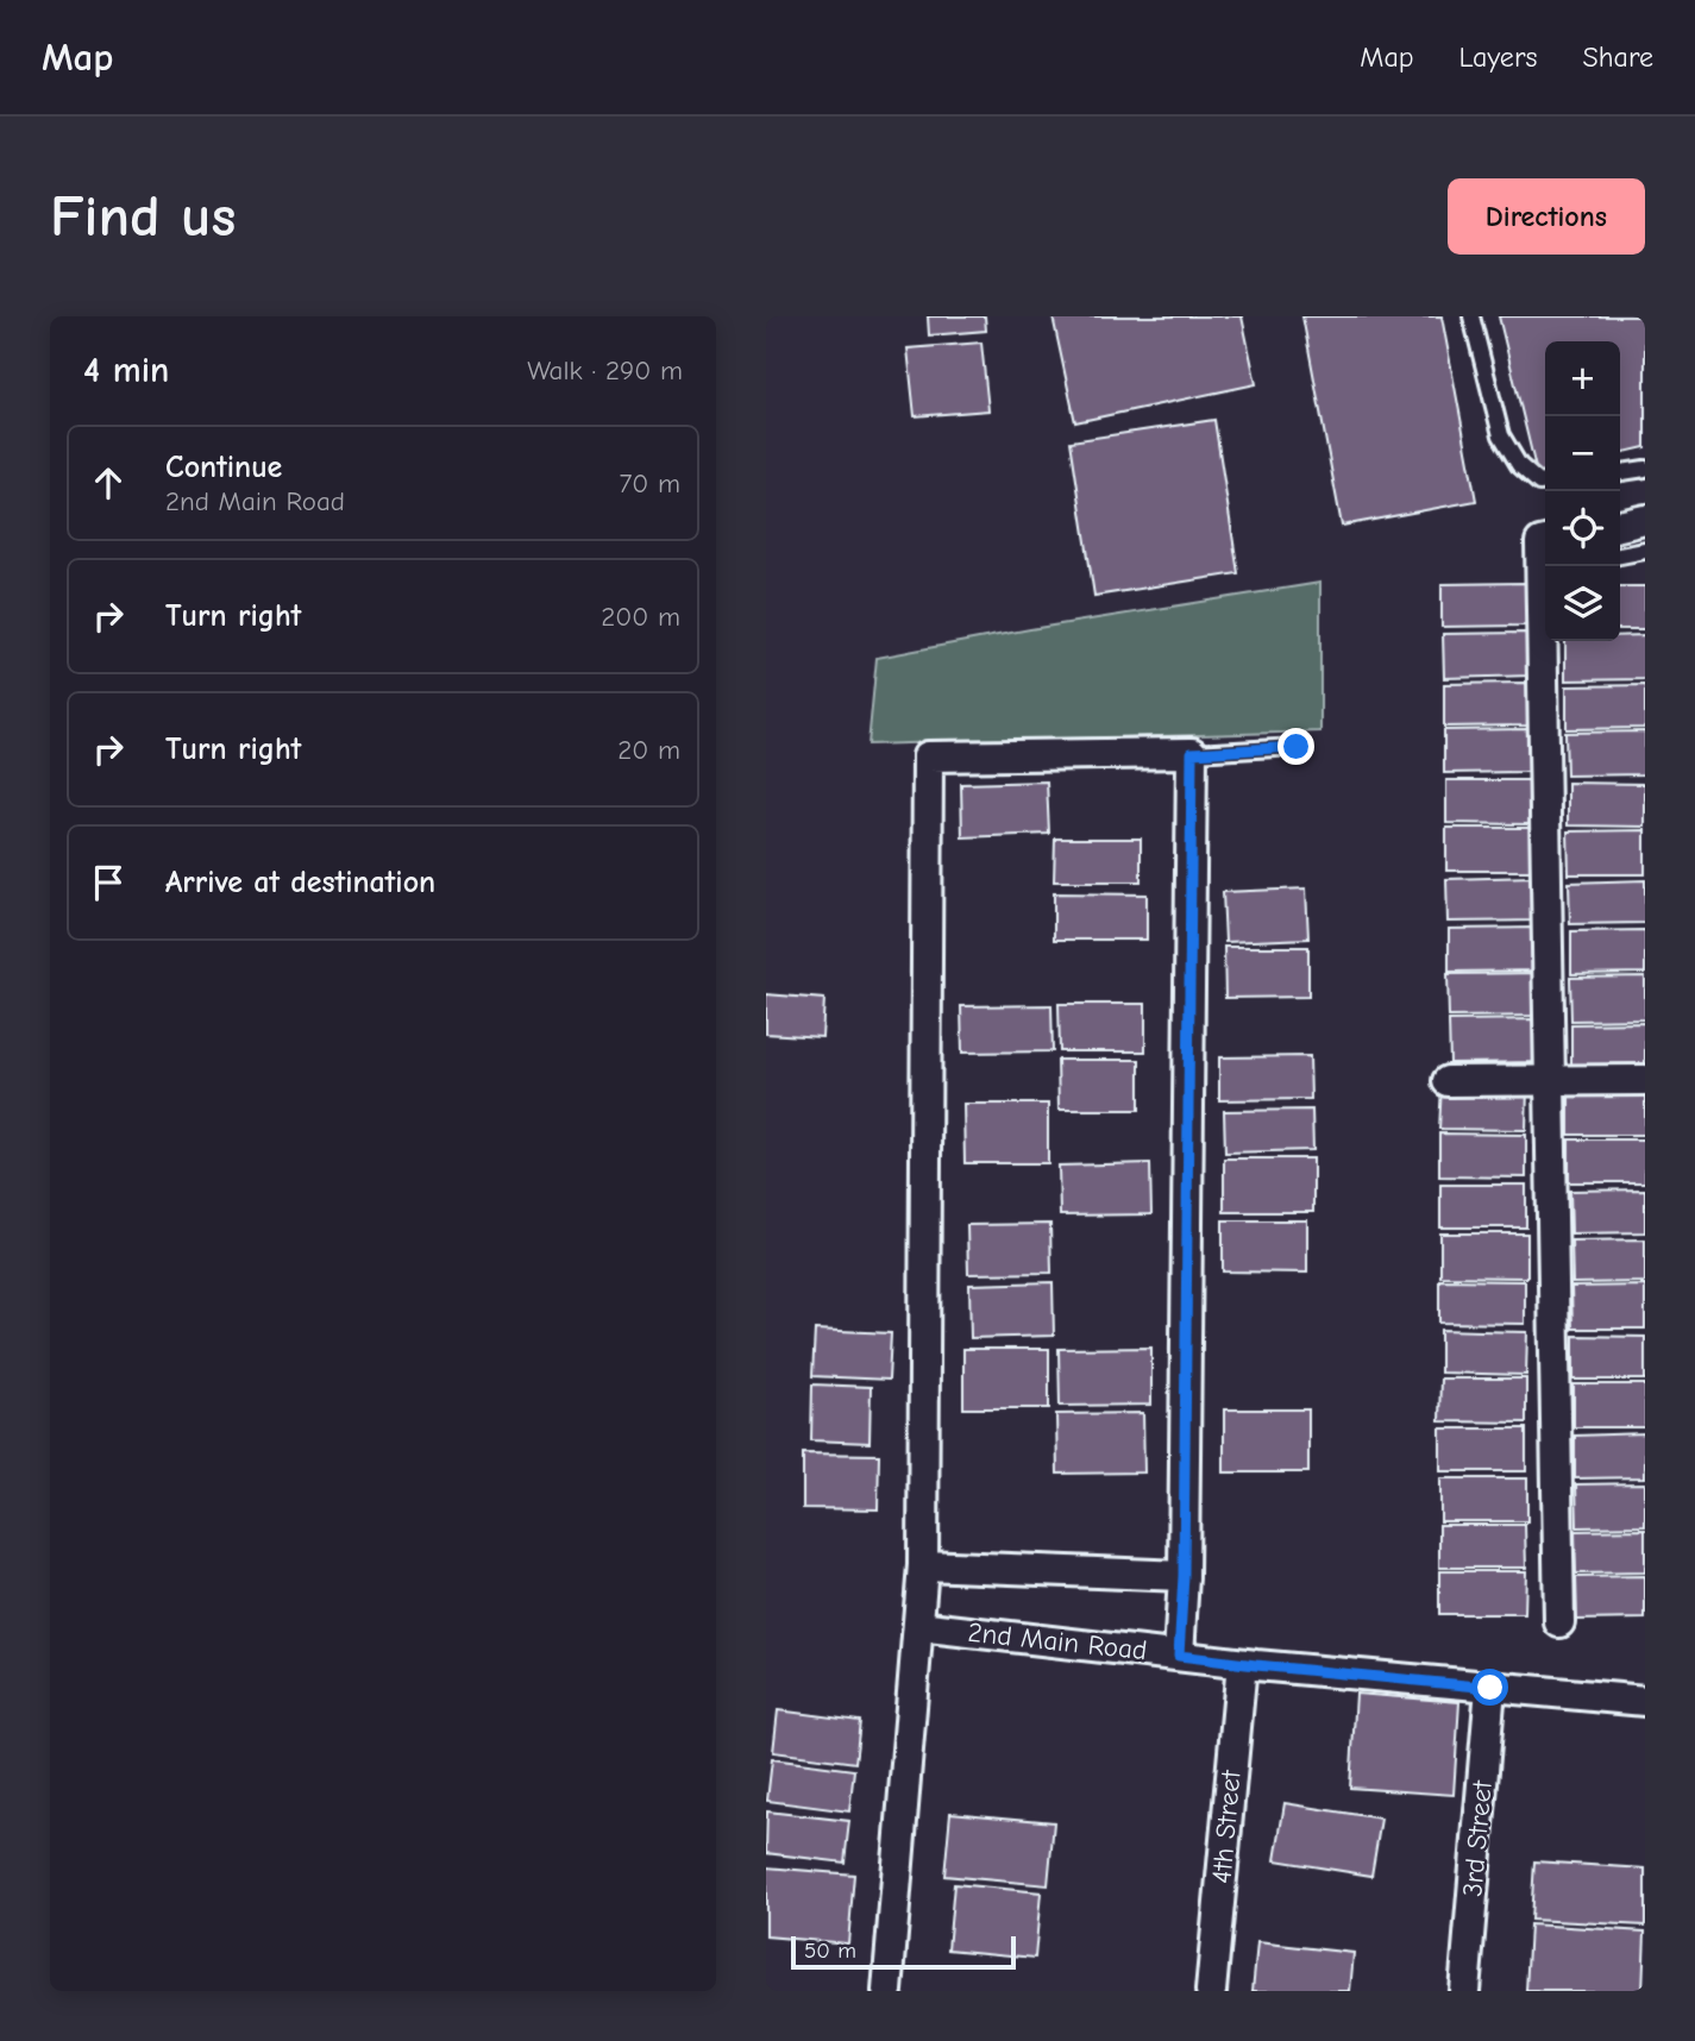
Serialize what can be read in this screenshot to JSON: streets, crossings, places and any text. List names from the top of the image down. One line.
{"streets":{"street":["2nd Main Road","4th Street","3rd Street"]},"crossings":[["2nd Main Road","4th Street"],["2nd Main Road","3rd Street"]],"scale_bar":"50 m","page":{"header":"Map","nav":["Map","Layers","Share"],"buttons":"Directions","title":"Find us","heading":["4 min","Walk · 290 m"],"map_buttons":["+","−"],"list":[["Continue","2nd Main Road","70 m"],["Turn right","200 m"],["Turn right","20 m"],"Arrive at destination"],"scale":"50 m"}}
